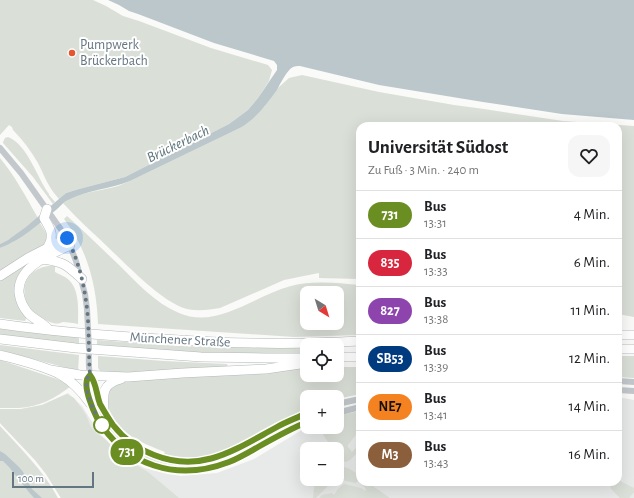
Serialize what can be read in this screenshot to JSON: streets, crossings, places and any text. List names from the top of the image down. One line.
{"streets":{"highway":["Münchener Straße"]},"water":["Brückerbach"],"places":["Pumpwerk Brückerbach"],"lines":["bus line 731"],"scale_bar":"100 m","north":"bottom right","page":{"on_map":"731","heading":["Universität Südost","Zu Fuß · 3 Min. · 240 m"],"list":[{"mark":"731","name":"Bus","note":"13:31","value":"4 Min."},{"mark":"835","name":"Bus","note":"13:33","value":"6 Min."},{"mark":"827","name":"Bus","note":"13:38","value":"11 Min."},{"mark":"SB53","name":"Bus","note":"13:39","value":"12 Min."},{"mark":"NE7","name":"Bus","note":"13:41","value":"14 Min."},{"mark":"M3","name":"Bus","note":"13:43","value":"16 Min."}],"map_buttons":["+","−"],"scale":"100 m"}}
